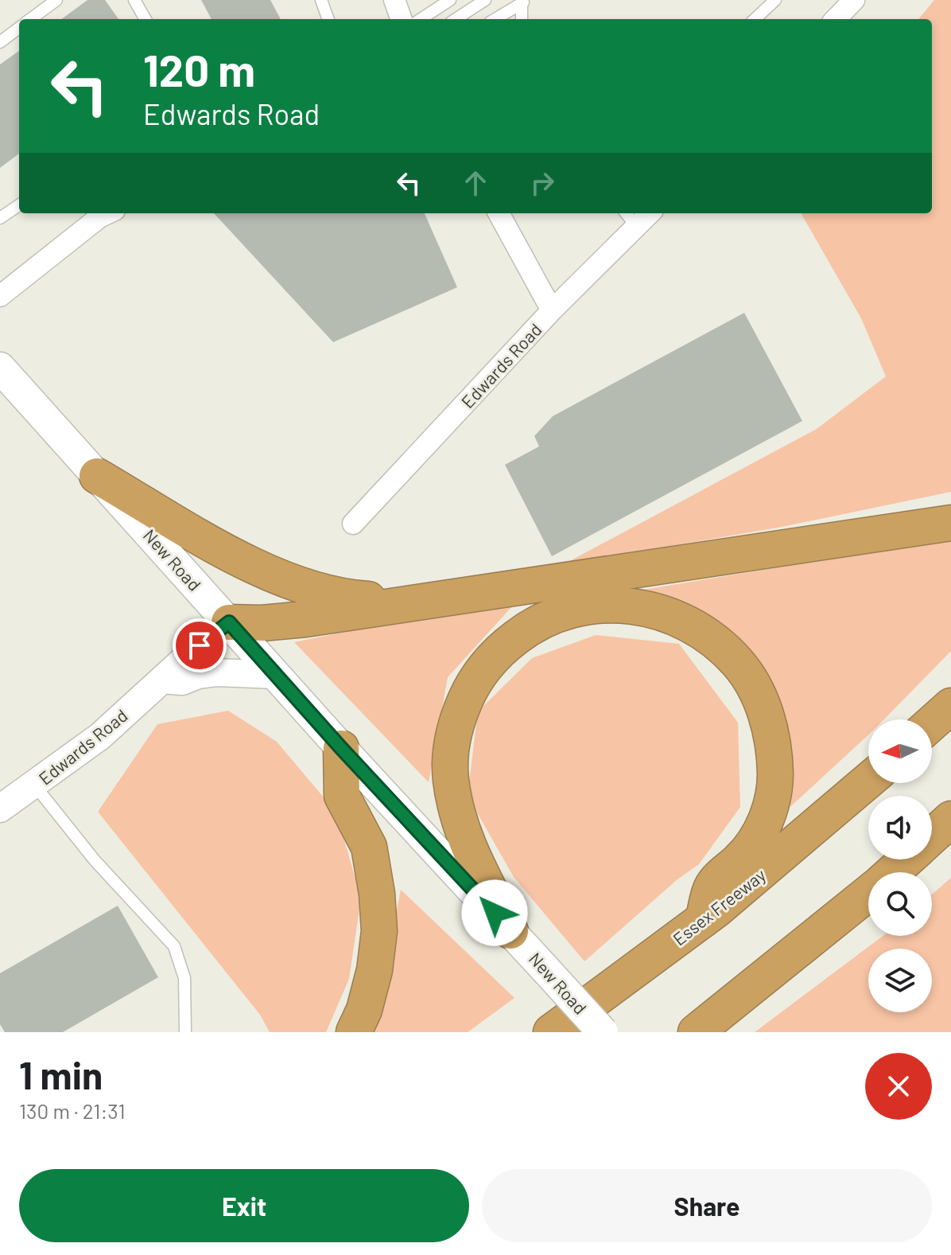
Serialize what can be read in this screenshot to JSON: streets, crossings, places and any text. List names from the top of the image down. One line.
{"streets":{"highway":["Essex Freeway"],"main road":["New Road"],"street":["Edwards Road"]},"crossings":[["Edwards Road","New Road"]],"north":"left","page":{"turn":["120 m","Edwards Road"],"heading":["1 min","130 m · 21:31"],"buttons":["Exit","Share"]}}
